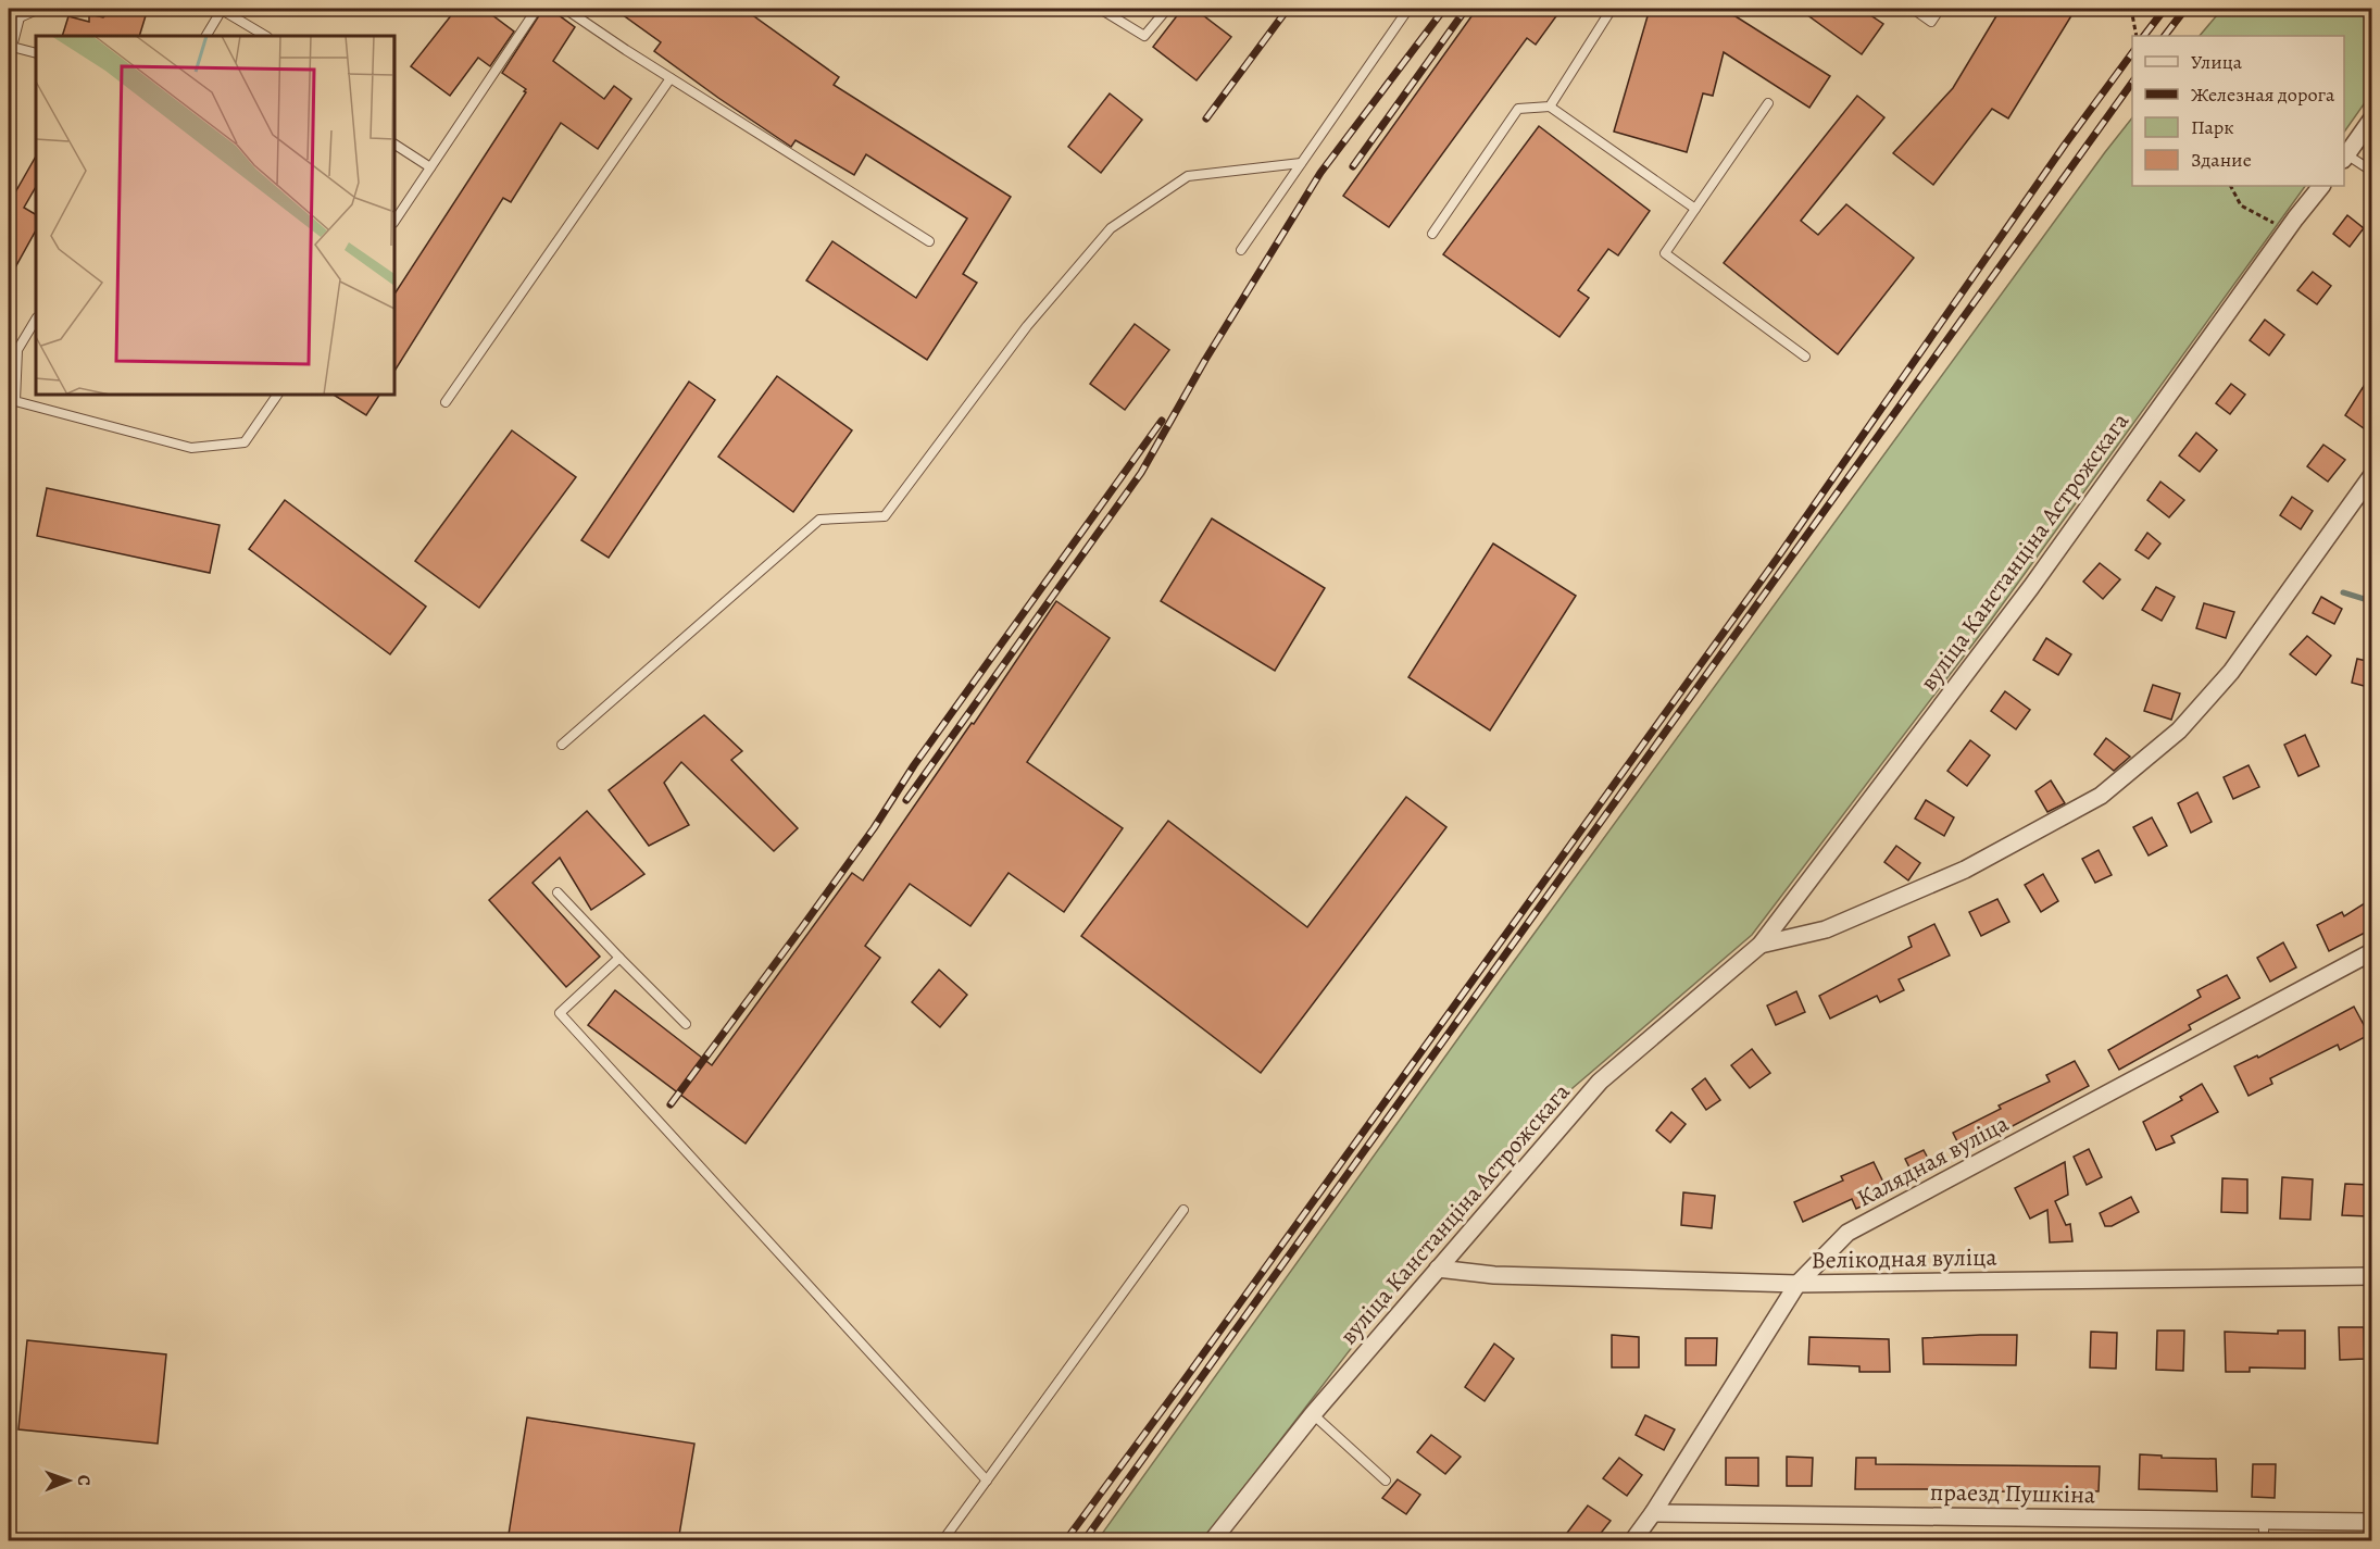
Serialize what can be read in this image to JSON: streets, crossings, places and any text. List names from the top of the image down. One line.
{"streets":{"street":["вуліца Канстанціна Астрожскага","Калядная вуліца","Велікодная вуліца","праезд Пушкіна"]},"crossings":[["вуліца Канстанціна Астрожскага","Велікодная вуліца"],["Калядная вуліца","Велікодная вуліца"],["Калядная вуліца","праезд Пушкіна"]],"legend":["Улица","Железная дорога","Парк","Здание"],"north":"right"}
